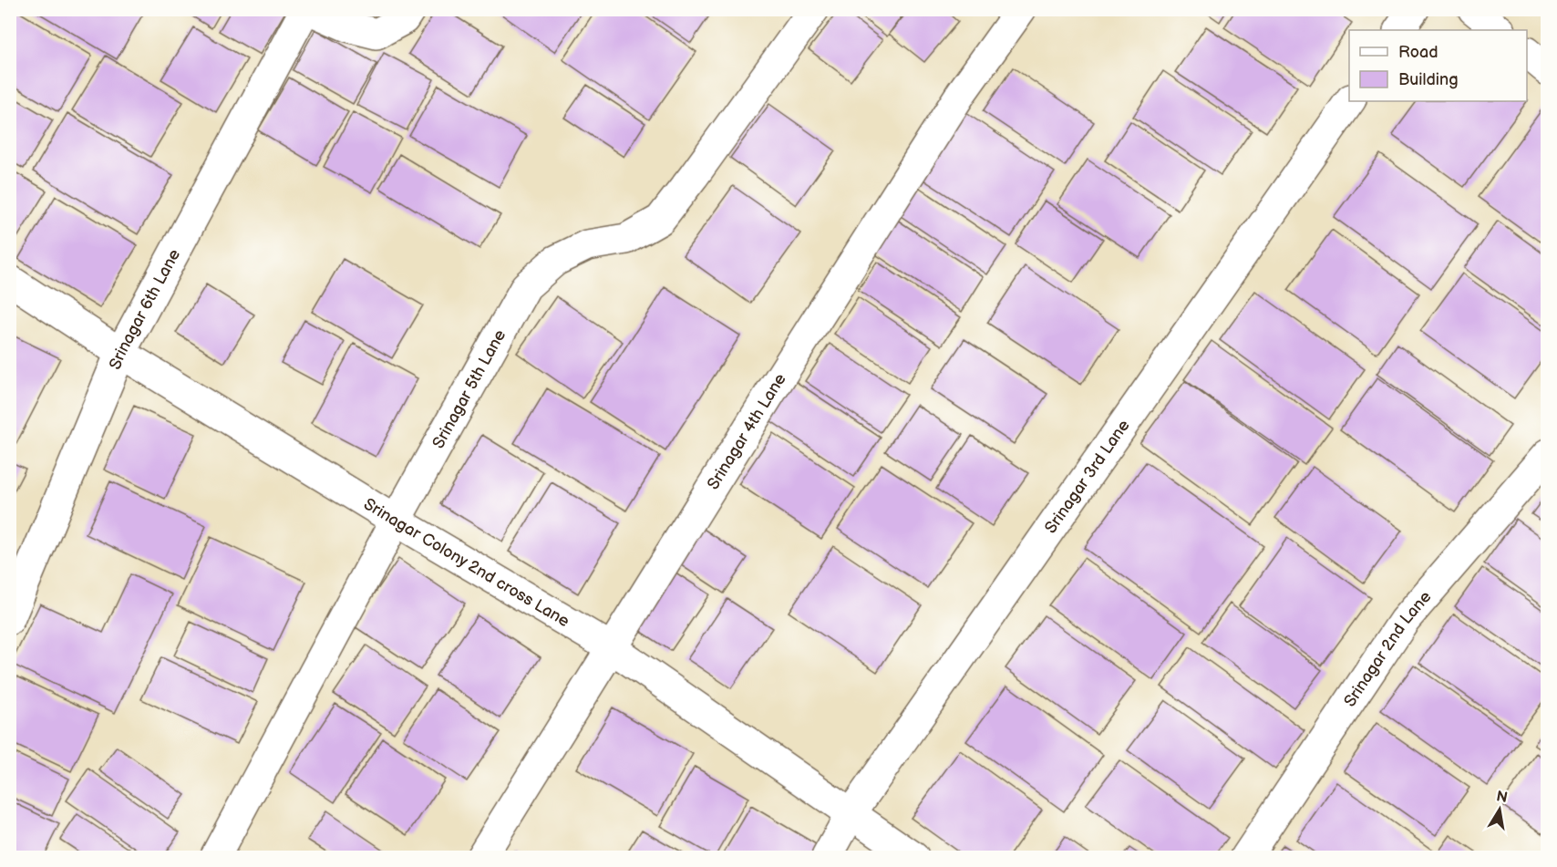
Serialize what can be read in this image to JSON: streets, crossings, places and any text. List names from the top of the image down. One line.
{"streets":{"street":["Srinagar 6th Lane","Srinagar 5th Lane","Srinagar 4th Lane","Srinagar 3rd Lane","Srinagar Colony 2nd cross Lane","Srinagar 2nd Lane"]},"crossings":[["Srinagar 6th Lane","Srinagar Colony 2nd cross Lane"],["Srinagar 5th Lane","Srinagar Colony 2nd cross Lane"],["Srinagar 4th Lane","Srinagar Colony 2nd cross Lane"],["Srinagar 3rd Lane","Srinagar Colony 2nd cross Lane"]],"legend":["Road","Building"],"north":"top"}
